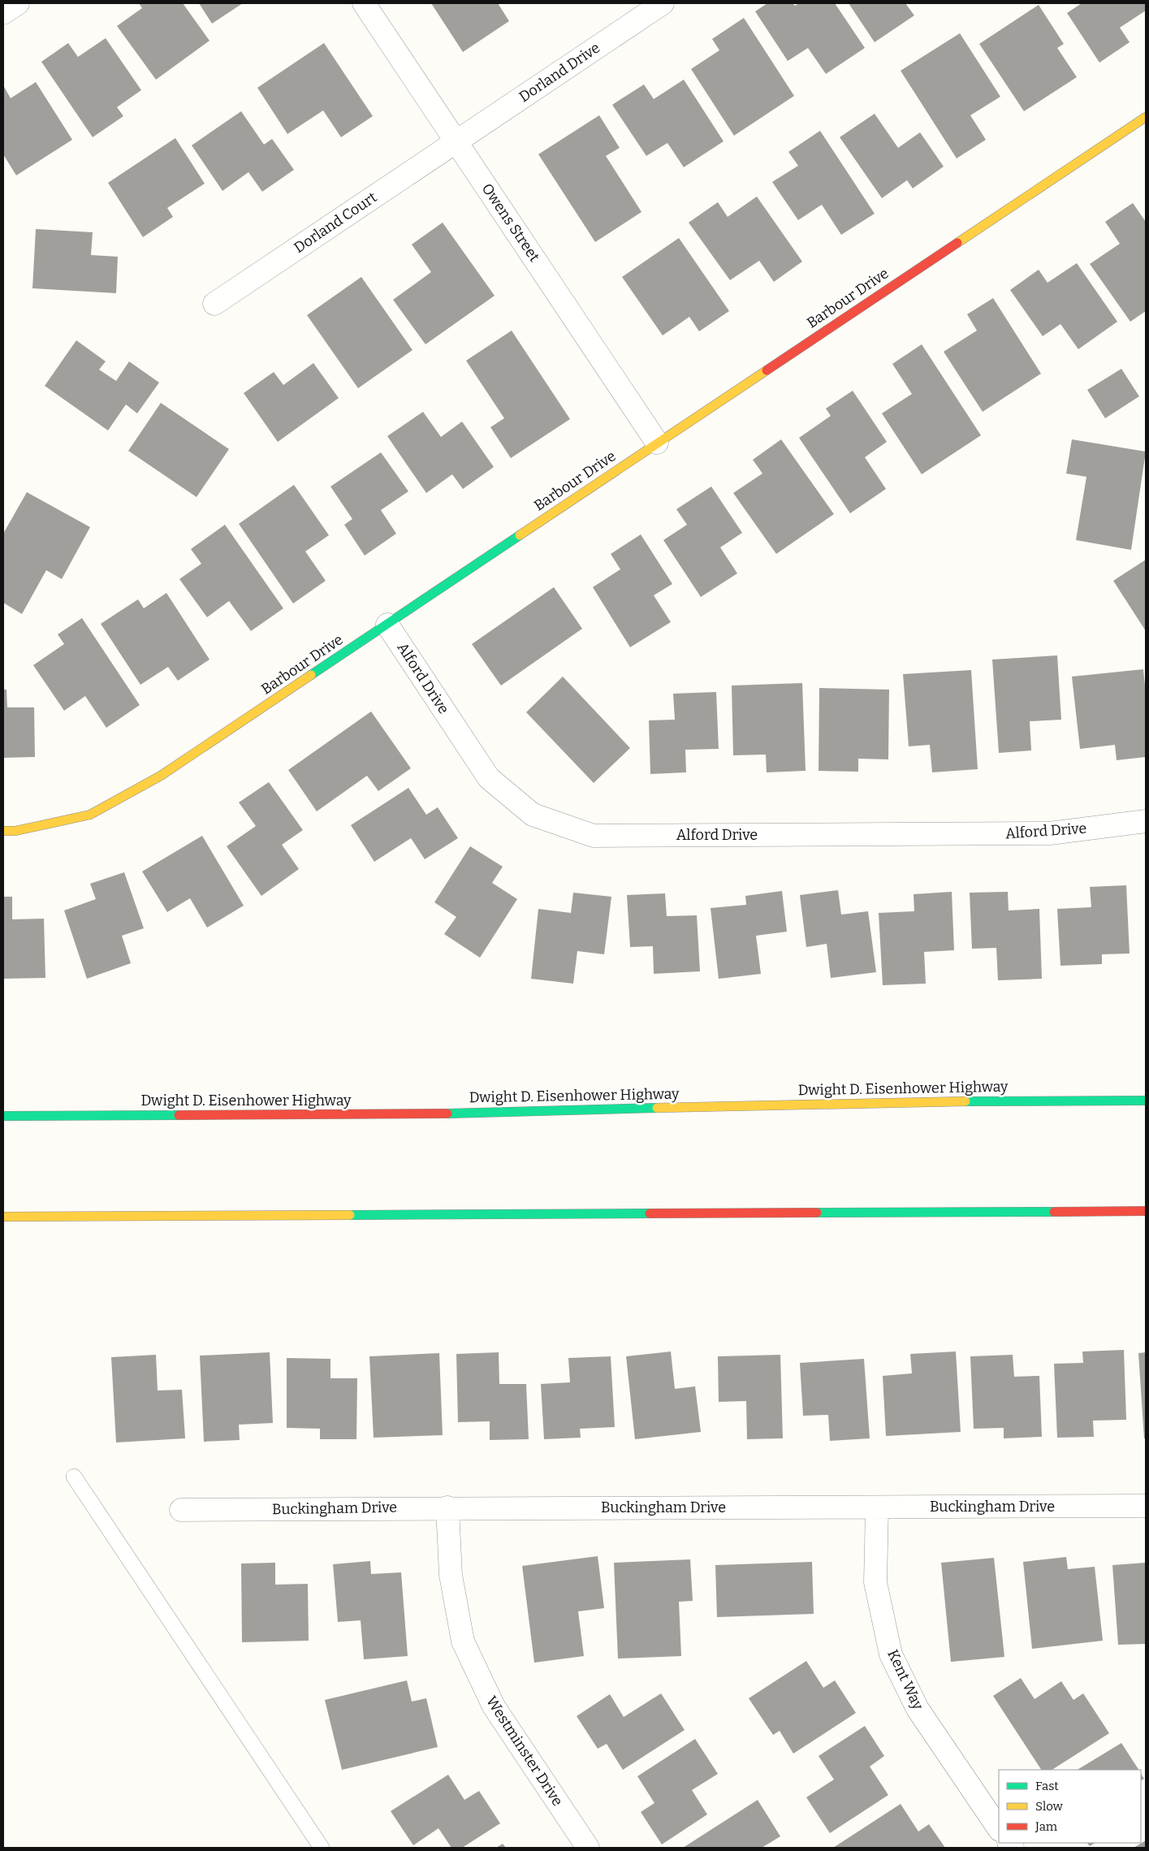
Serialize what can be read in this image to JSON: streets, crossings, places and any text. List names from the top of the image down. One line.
{"streets":{"main road":["Barbour Drive","Dwight D. Eisenhower Highway"],"street":["Dorland Drive","Dorland Court","Owens Street","Alford Drive","Buckingham Drive","Kent Way","Westminster Drive"]},"crossings":[["Dorland Drive","Dorland Court"],["Dorland Drive","Owens Street"],["Dorland Court","Owens Street"],["Owens Street","Barbour Drive"],["Barbour Drive","Alford Drive"],["Buckingham Drive","Kent Way"],["Buckingham Drive","Westminster Drive"]],"legend":["Fast","Slow","Jam"]}
